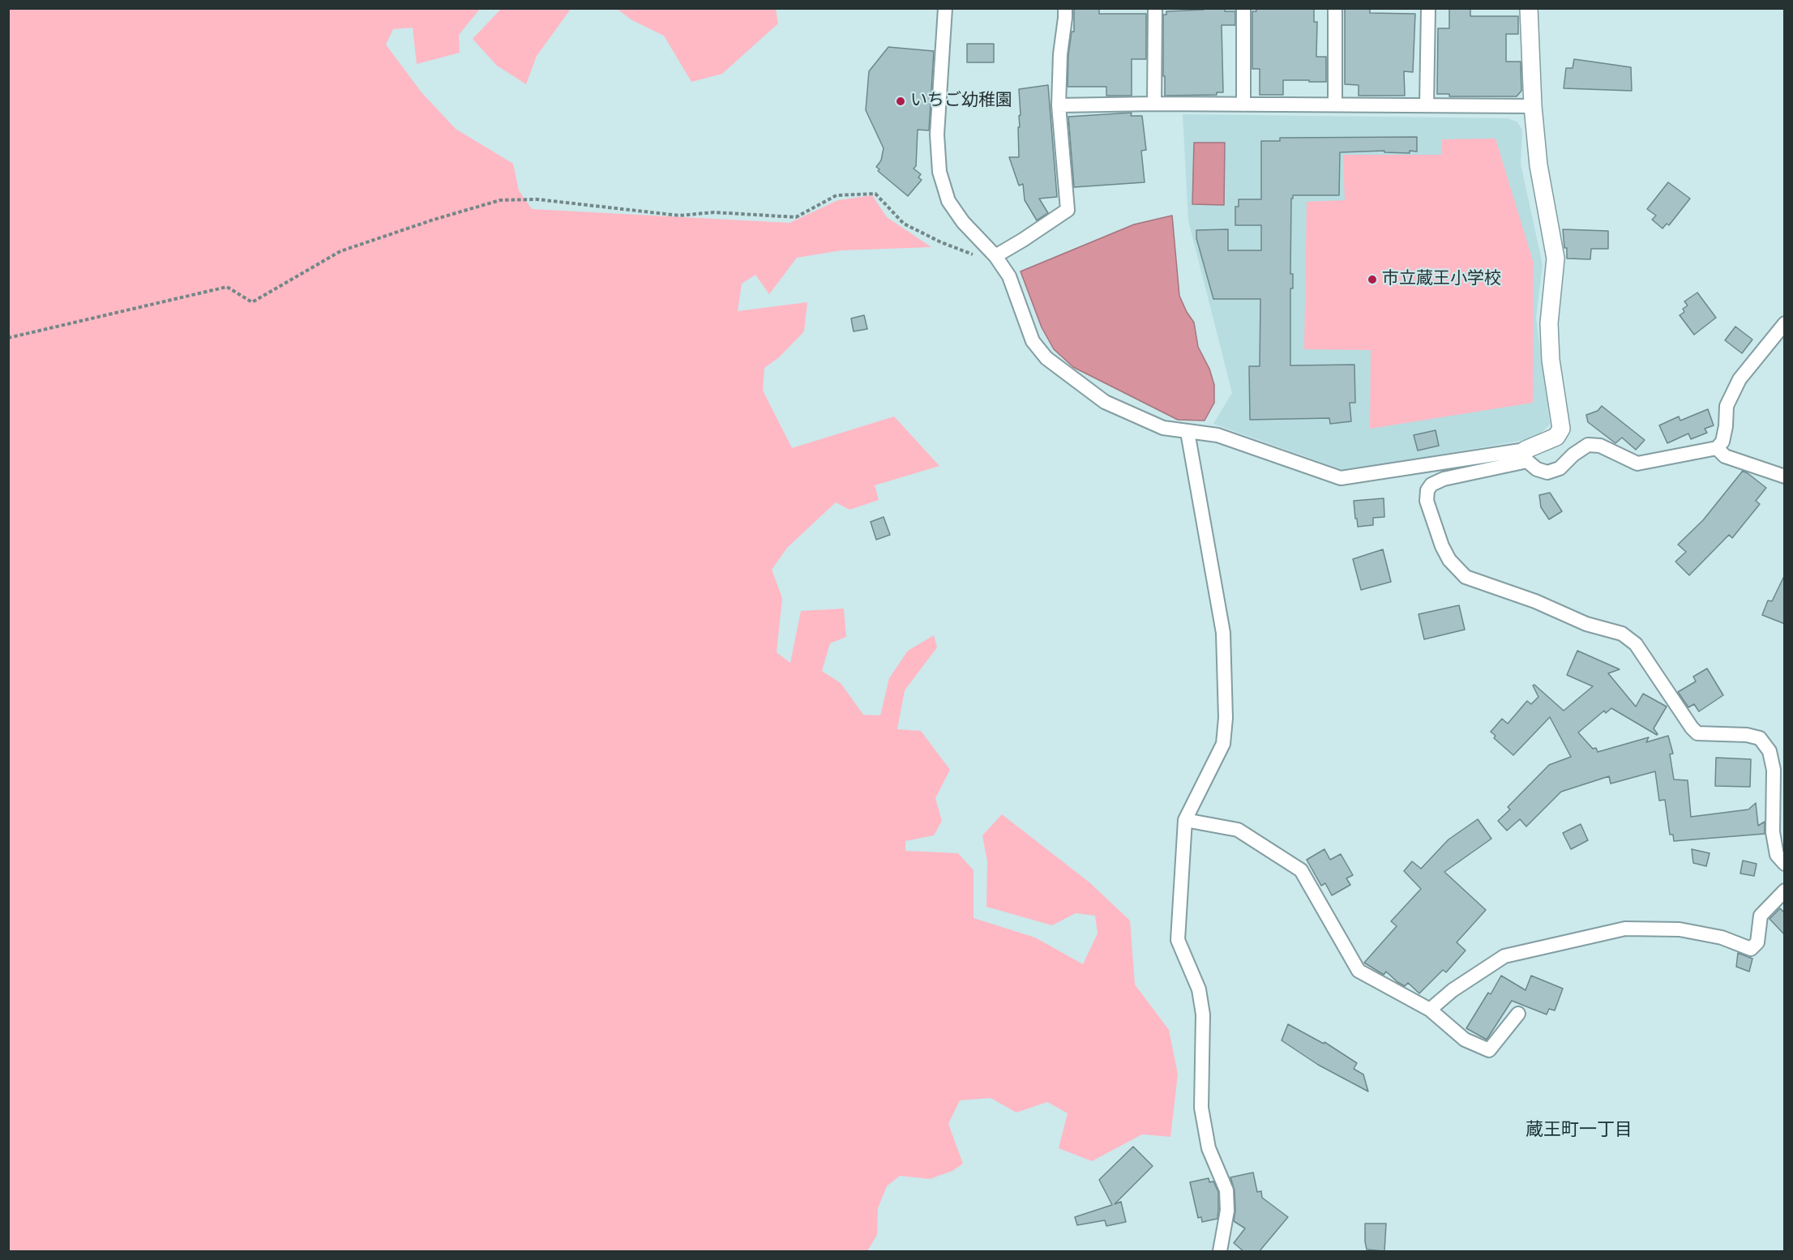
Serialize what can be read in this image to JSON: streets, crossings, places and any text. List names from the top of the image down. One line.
{"districts":["蔵王町一丁目"],"places":["いちご幼稚園","市立蔵王小学校"]}
